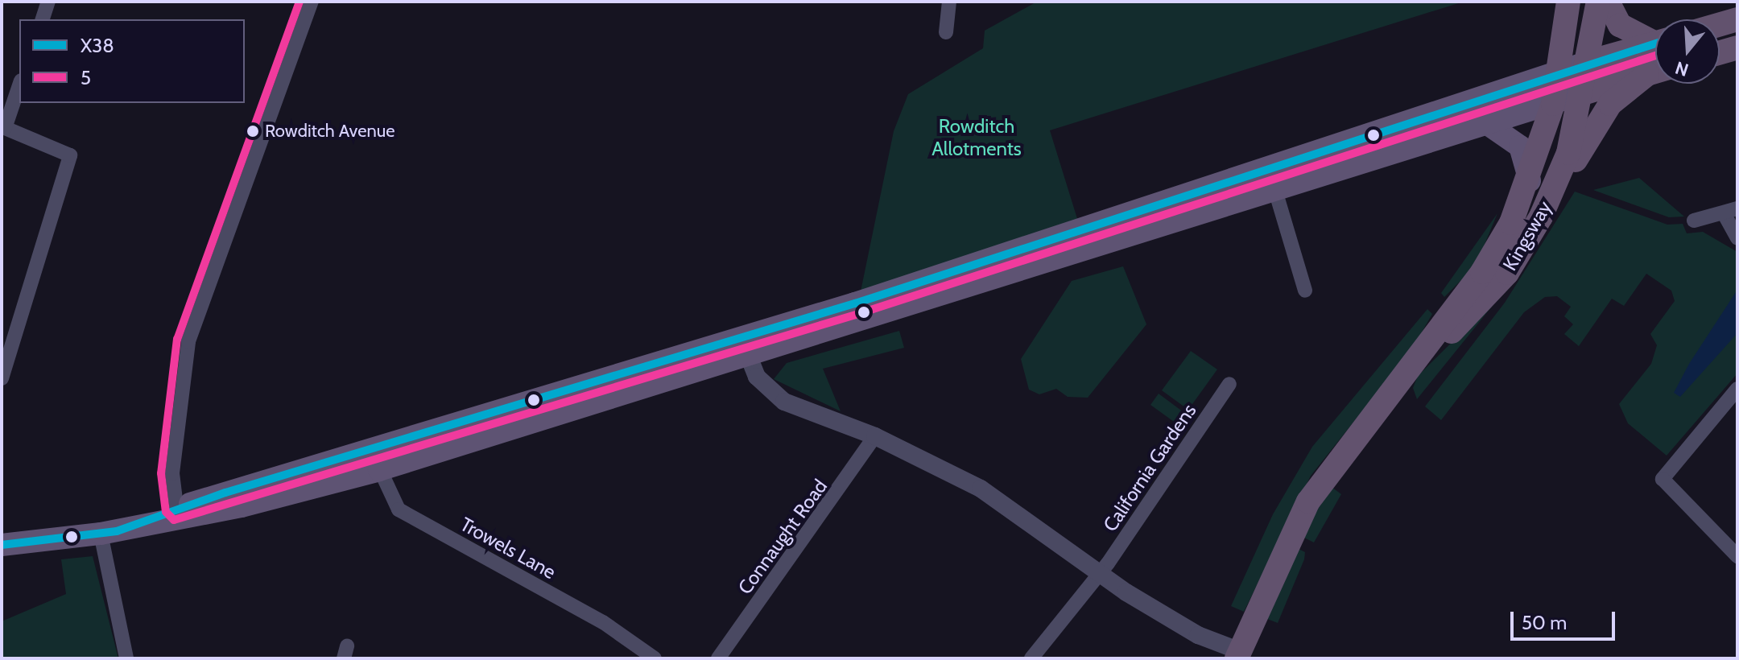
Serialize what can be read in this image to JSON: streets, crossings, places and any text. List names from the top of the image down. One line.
{"streets":{"highway":["Kingsway"],"street":["California Gardens","Connaught Road","Trowels Lane"]},"parks":["Rowditch Allotments"],"places":["Rowditch Avenue"],"lines":["transit line 5","transit line X38"],"legend":["X38","5"],"scale_bar":"50 m","north":"bottom"}
